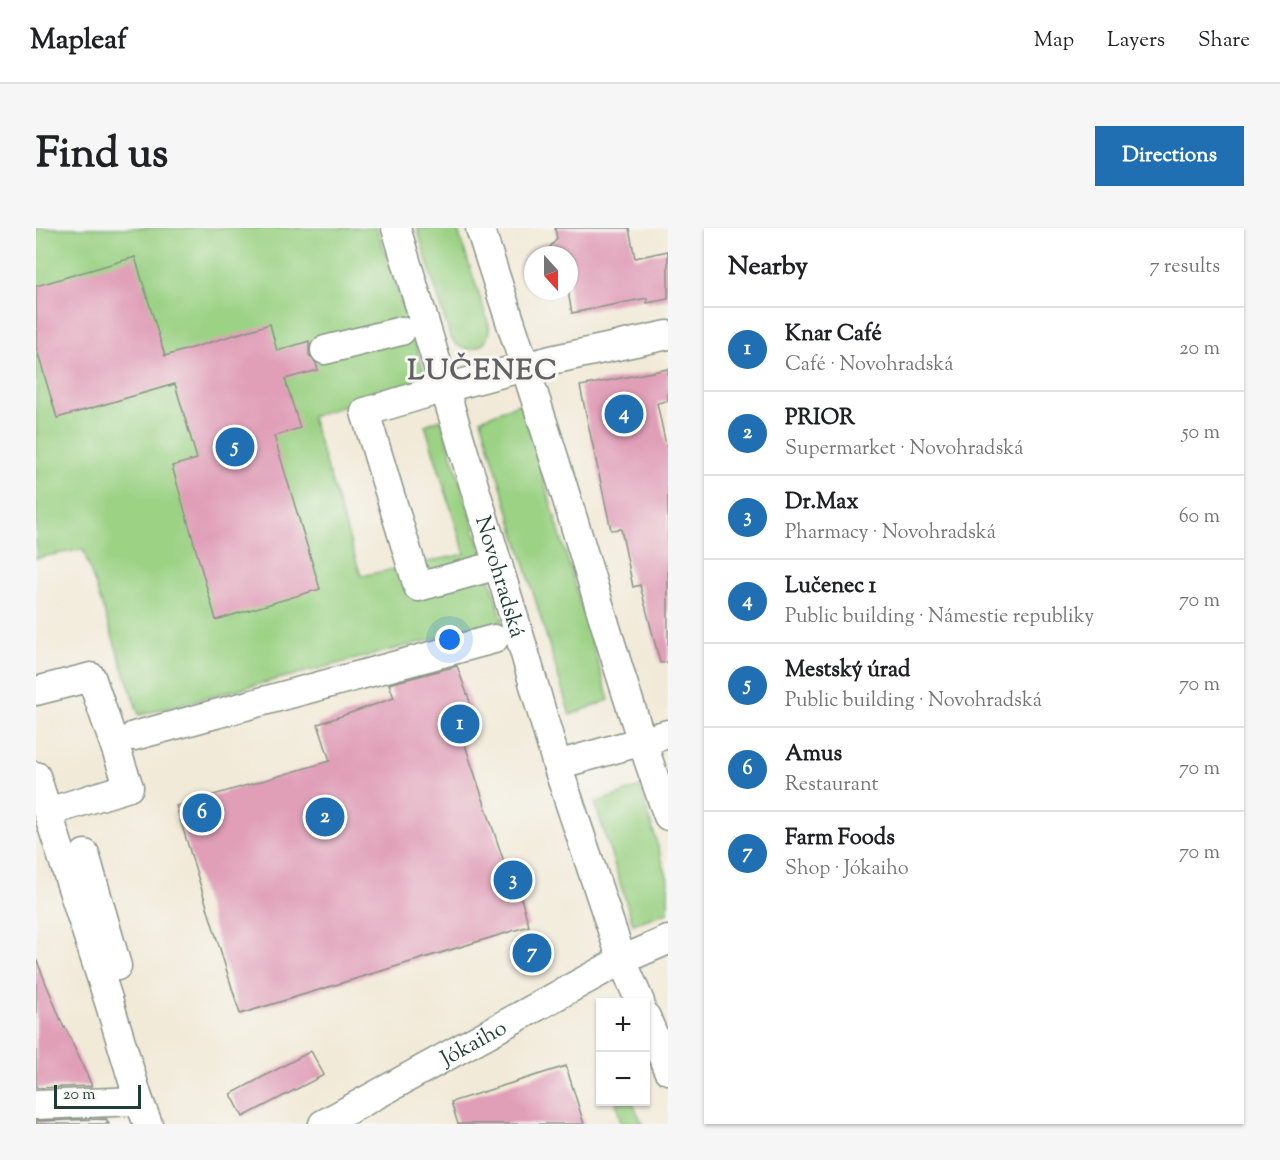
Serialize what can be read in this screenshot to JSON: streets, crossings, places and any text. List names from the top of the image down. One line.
{"streets":{"street":["Novohradská","Jókaiho"]},"crossings":[["Novohradská","Jókaiho"]],"districts":["LUČENEC"],"scale_bar":"20 m","north":"bottom","page":{"header":"Mapleaf","nav":["Map","Layers","Share"],"title":"Find us","buttons":"Directions","heading":["Nearby","7 results"],"list":[{"mark":"1","name":"Knar Café","note":"Café · Novohradská","value":"20 m"},{"mark":"2","name":"PRIOR","note":"Supermarket · Novohradská","value":"50 m"},{"mark":"3","name":"Dr.Max","note":"Pharmacy · Novohradská","value":"60 m"},{"mark":"4","name":"Lučenec 1","note":"Public building · Námestie republiky","value":"70 m"},{"mark":"5","name":"Mestský úrad","note":"Public building · Novohradská","value":"70 m"},{"mark":"6","name":"Amus","note":"Restaurant","value":"70 m"},{"mark":"7","name":"Farm Foods","note":"Shop · Jókaiho","value":"70 m"}],"pins":["4","5","1","6","2","3","7"],"map_buttons":["+","−"],"scale":"20 m"}}
